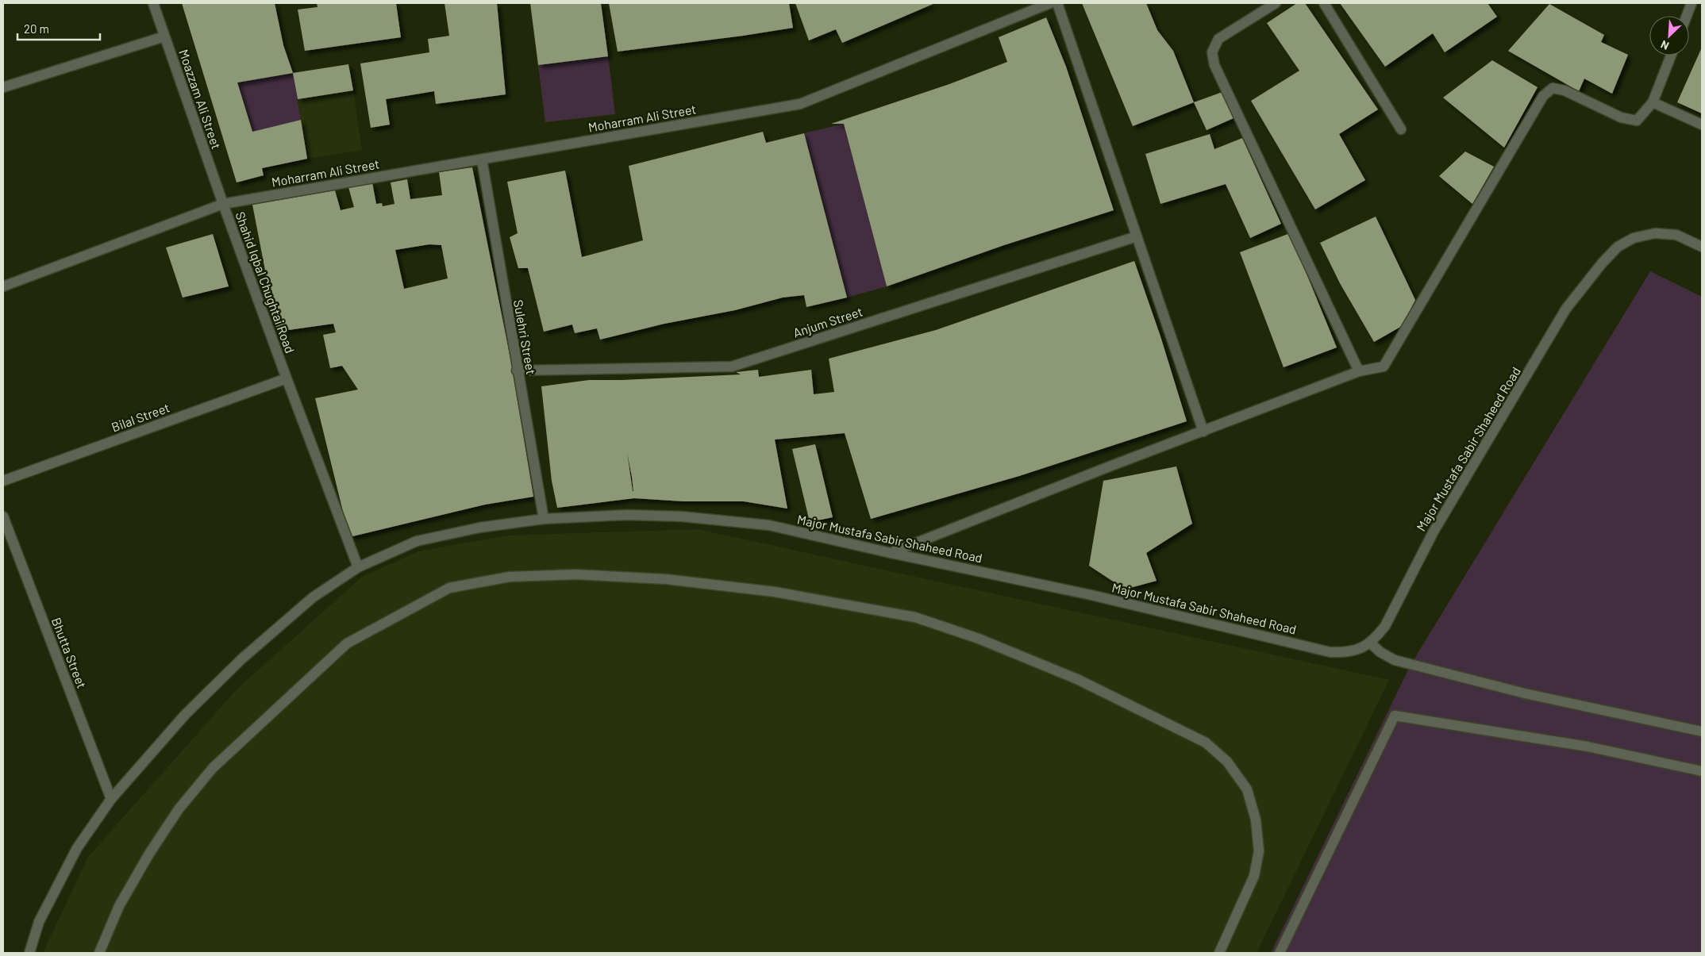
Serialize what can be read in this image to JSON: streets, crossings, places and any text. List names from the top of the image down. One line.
{"streets":{"street":["Moazzam Ali Street","Moharram Ali Street","Shahid Iqbal Chughtai Road","Anjum Street","Sulehri Street","Bilal Street","Major Mustafa Sabir Shaheed Road","Bhutta Street"]},"crossings":[["Moazzam Ali Street","Moharram Ali Street"],["Moazzam Ali Street","Shahid Iqbal Chughtai Road"],["Moharram Ali Street","Shahid Iqbal Chughtai Road"],["Moharram Ali Street","Sulehri Street"],["Shahid Iqbal Chughtai Road","Bilal Street"],["Shahid Iqbal Chughtai Road","Major Mustafa Sabir Shaheed Road"],["Anjum Street","Sulehri Street"],["Sulehri Street","Major Mustafa Sabir Shaheed Road"],["Major Mustafa Sabir Shaheed Road","Bhutta Street"]],"scale_bar":"20 m","north":"bottom left"}
